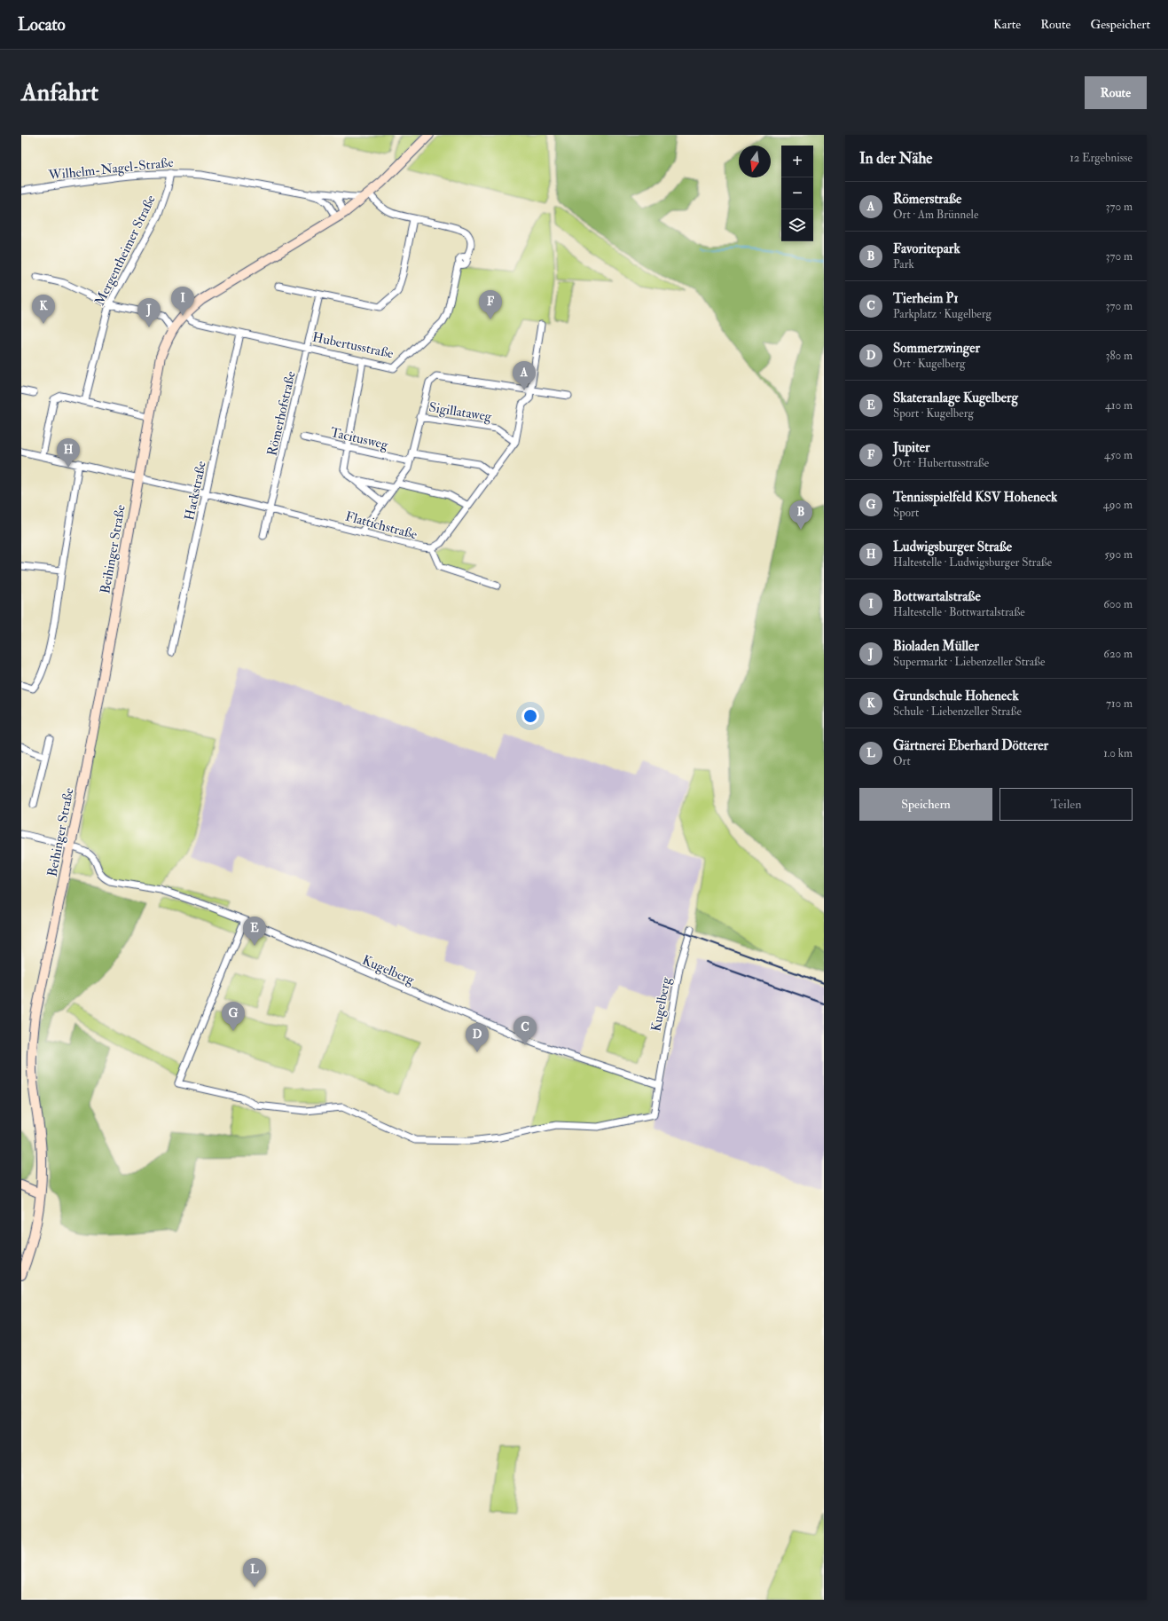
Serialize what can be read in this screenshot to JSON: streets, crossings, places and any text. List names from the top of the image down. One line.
{"streets":{"main road":["Beihinger Straße"],"street":["Wilhelm-Nagel-Straße","Mergentheimer Straße","Hubertusstraße","Sigillataweg","Römerhofstraße","Tacitusweg","Hackstraße","Flattichstraße","Kugelberg"]},"crossings":[["Wilhelm-Nagel-Straße","Mergentheimer Straße"],["Wilhelm-Nagel-Straße","Beihinger Straße"],["Hubertusstraße","Römerhofstraße"],["Hubertusstraße","Hackstraße"],["Hubertusstraße","Beihinger Straße"],["Sigillataweg","Flattichstraße"],["Römerhofstraße","Flattichstraße"],["Hackstraße","Flattichstraße"],["Flattichstraße","Beihinger Straße"],["Beihinger Straße","Kugelberg"]],"north":"bottom","page":{"header":"Locato","nav":["Karte","Route","Gespeichert"],"buttons":["Route",["Speichern","Teilen"]],"title":"Anfahrt","heading":["In der Nähe","12 Ergebnisse"],"map_buttons":["+","−"],"list":[{"mark":"A","name":"Römerstraße","note":"Ort · Am Brünnele","value":"370 m"},{"mark":"B","name":"Favoritepark","note":"Park","value":"370 m"},{"mark":"C","name":"Tierheim P1","note":"Parkplatz · Kugelberg","value":"370 m"},{"mark":"D","name":"Sommerzwinger","note":"Ort · Kugelberg","value":"380 m"},{"mark":"E","name":"Skateranlage Kugelberg","note":"Sport · Kugelberg","value":"410 m"},{"mark":"F","name":"Jupiter","note":"Ort · Hubertusstraße","value":"450 m"},{"mark":"G","name":"Tennisspielfeld KSV Hoheneck","note":"Sport","value":"490 m"},{"mark":"H","name":"Ludwigsburger Straße","note":"Haltestelle · Ludwigsburger Straße","value":"590 m"},{"mark":"I","name":"Bottwartalstraße","note":"Haltestelle · Bottwartalstraße","value":"600 m"},{"mark":"J","name":"Bioladen Müller","note":"Supermarkt · Liebenzeller Straße","value":"620 m"},{"mark":"K","name":"Grundschule Hoheneck","note":"Schule · Liebenzeller Straße","value":"710 m"},{"mark":"L","name":"Gärtnerei Eberhard Dötterer","note":"Ort","value":"1.0 km"}],"pins":["I","F","K","J","A","H","B","E","G","C","D","L"]}}
